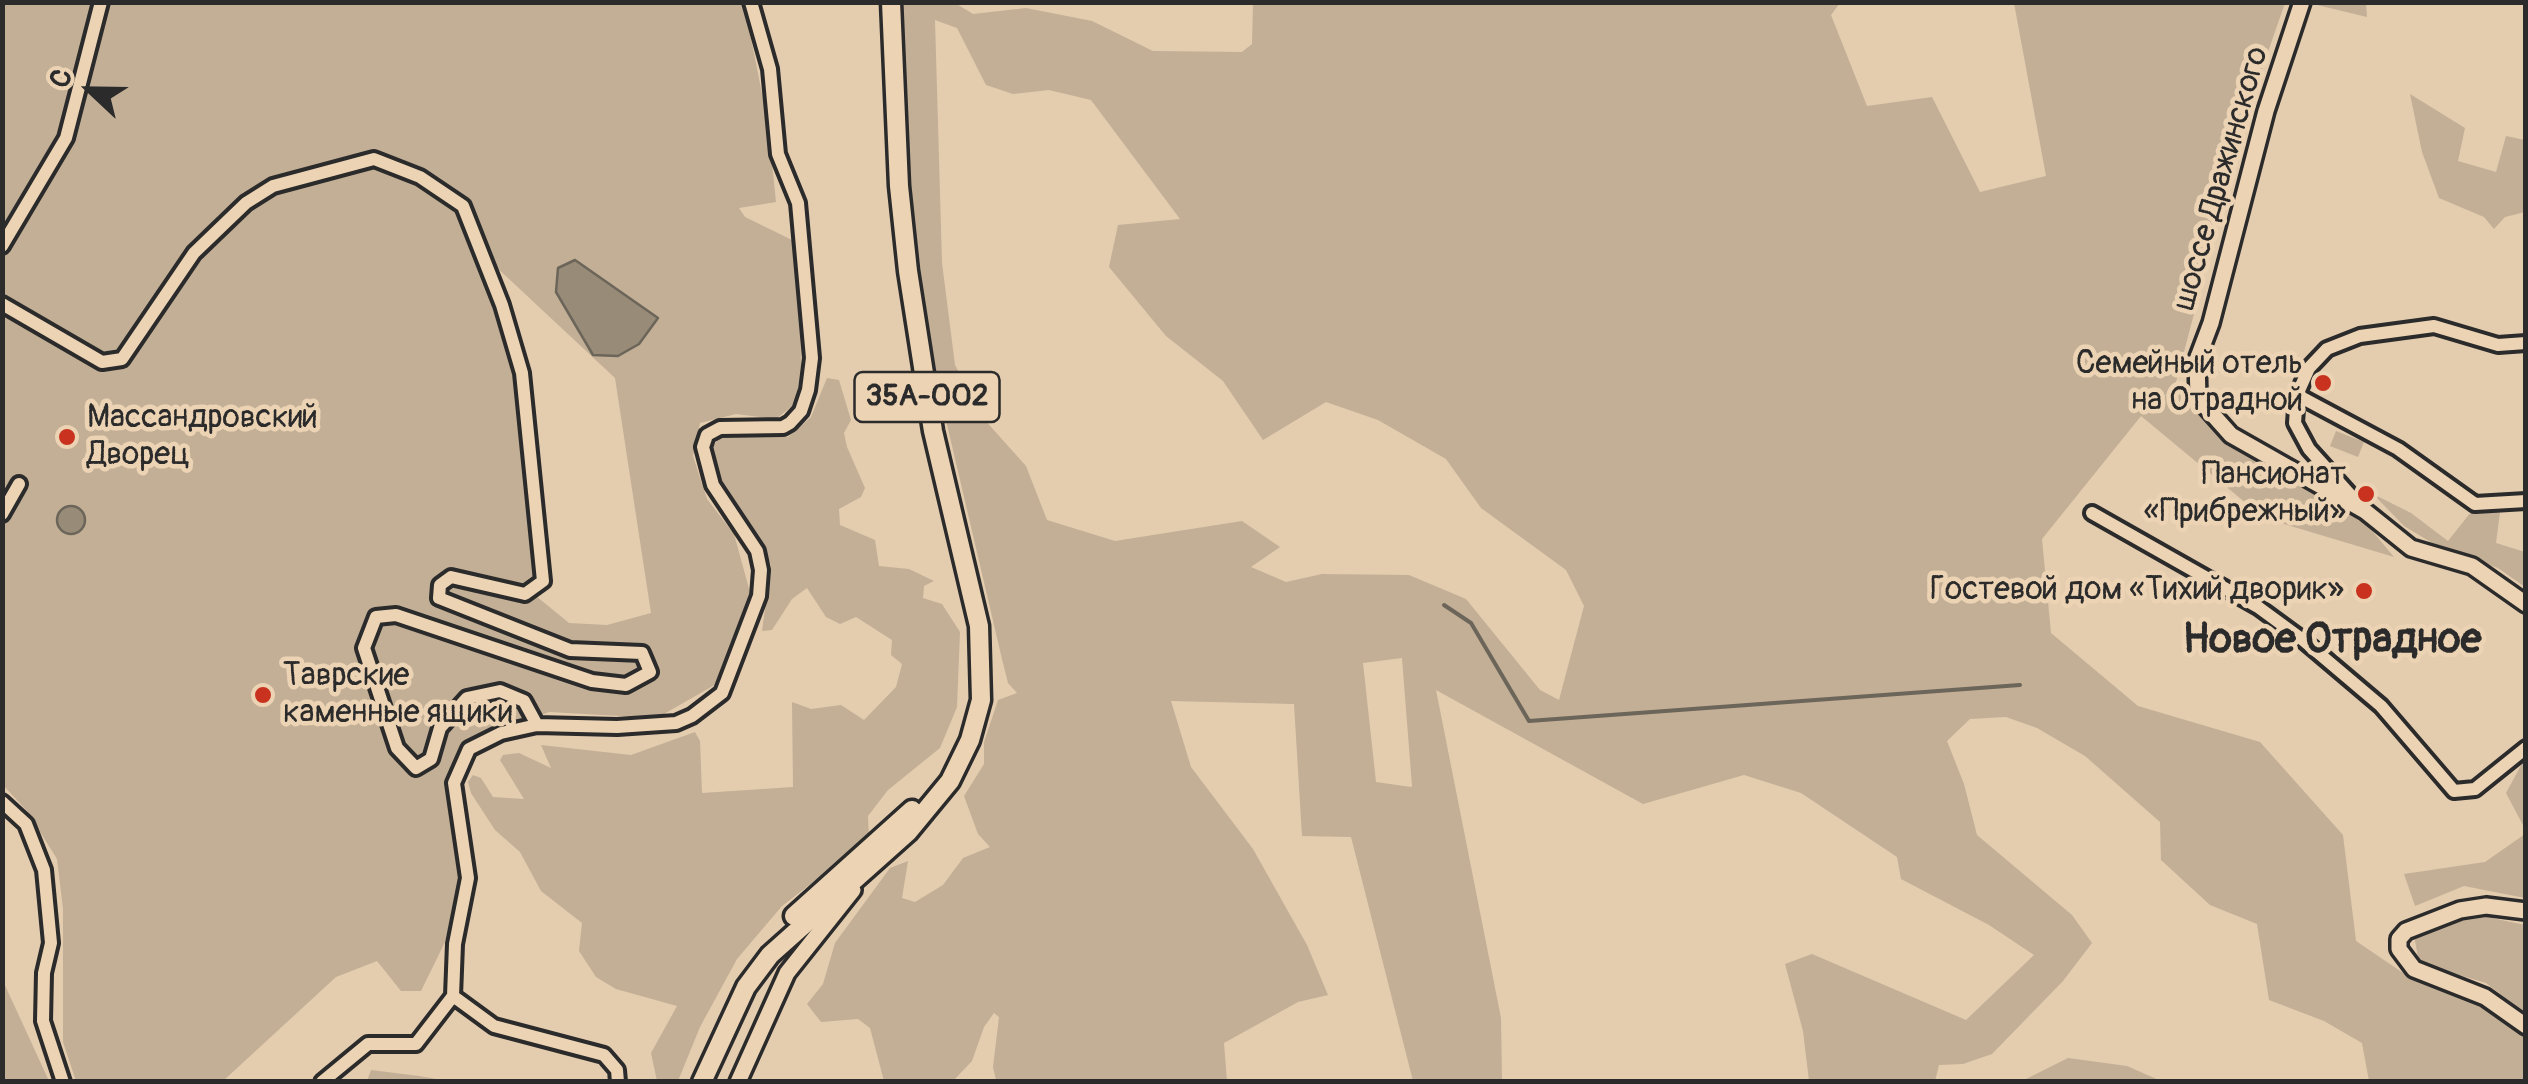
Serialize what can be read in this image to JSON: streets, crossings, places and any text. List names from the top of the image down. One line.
{"streets":{"highway":["35А-002"],"main road":["шоссе Дражинского"]},"districts":["Новое Отрадное"],"places":["Семейный отель на Отрадной","Массандровский Дворец","Пансионат «Прибрежный»","Гостевой дом «Тихий дворик»","Таврские каменные ящики"],"north":"left"}
